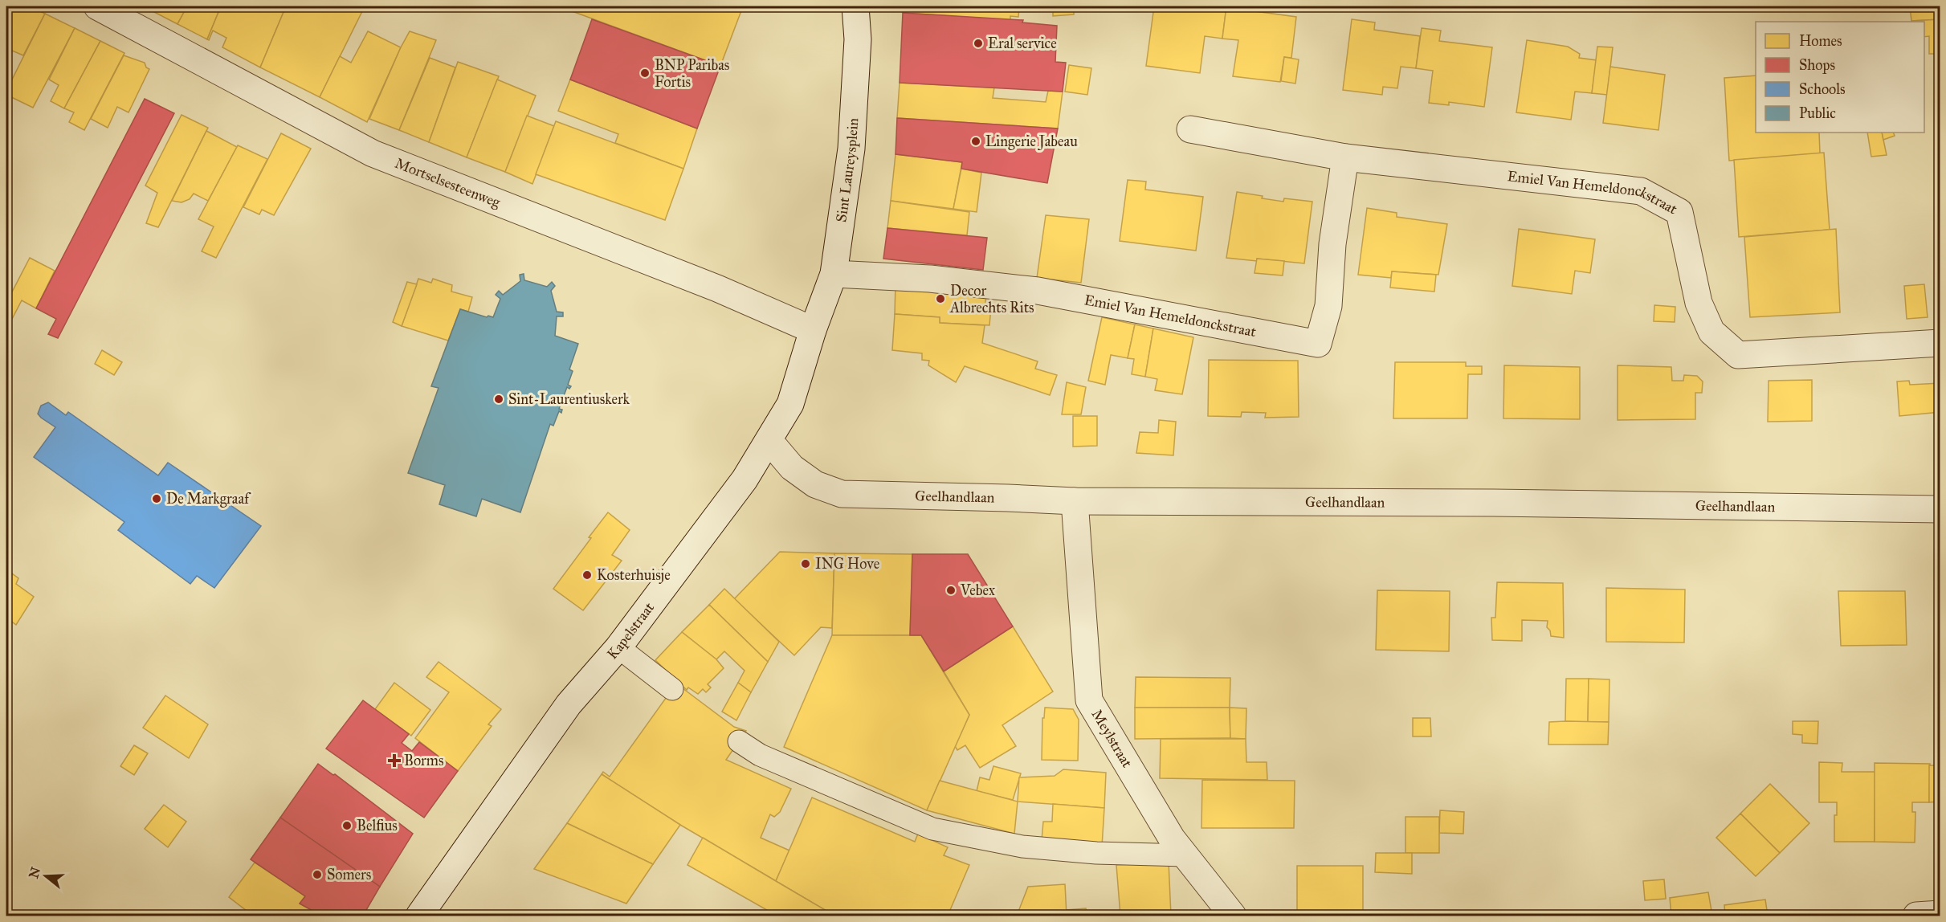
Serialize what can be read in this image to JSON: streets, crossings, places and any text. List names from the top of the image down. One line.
{"streets":{"street":["Sint Laureysplein","Mortselsesteenweg","Emiel Van Hemeldonckstraat","Geelhandlaan","Kapelstraat","Meylstraat"]},"crossings":[["Sint Laureysplein","Mortselsesteenweg"],["Sint Laureysplein","Emiel Van Hemeldonckstraat"],["Sint Laureysplein","Kapelstraat"],["Mortselsesteenweg","Kapelstraat"],["Geelhandlaan","Kapelstraat"],["Geelhandlaan","Meylstraat"]],"places":{"other":["Eral service","BNP Paribas Fortis","Lingerie Jabeau","Decor Albrechts Rits","Sint-Laurentiuskerk","De Markgraaf","ING Hove","Kosterhuisje","Vebex","Belfius","Somers"],"health":["Borms"]},"legend":["Homes","Shops","Schools","Public"],"north":"left"}
